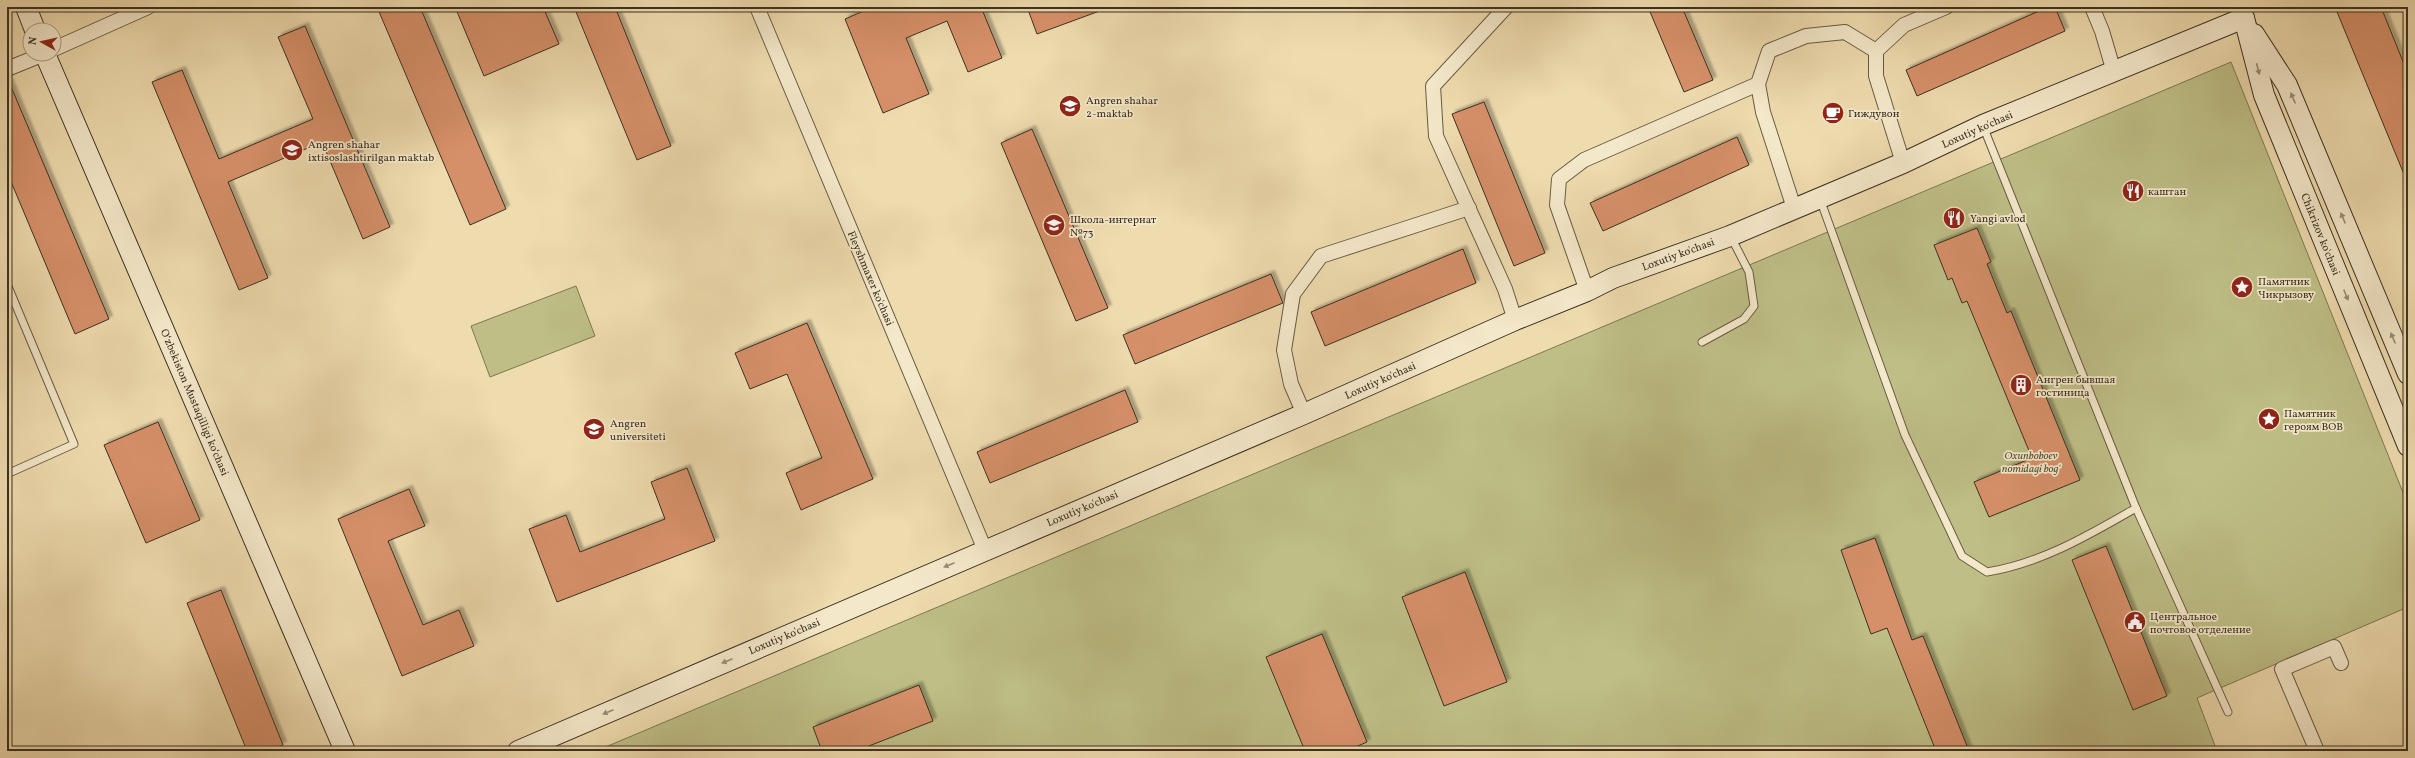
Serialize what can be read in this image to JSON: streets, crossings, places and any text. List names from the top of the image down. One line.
{"streets":{"street":["Loxutiy ko'chasi","Chikrizov ko'chasi","Fleyshmaxer ko'chasi","O‘zbekiston Mustaqilligi ko‘chasi"]},"crossings":[["Loxutiy ko'chasi","Chikrizov ko'chasi"],["Loxutiy ko'chasi","Fleyshmaxer ko'chasi"]],"parks":["Oxunboboev nomidagi bog'"],"places":{"school or university":["Angren shahar 2-maktab","Angren shahar ixtisoslashtirilgan maktab","Школа-интернат №73","Angren universiteti"],"cafe":["Гиждувон"],"restaurant":["каштан","Yangi avlod"],"place":["Памятник Чикрызову","Памятник героям ВОВ"],"building":["Ангрен бывшая гостиница"],"public building":["Центральное почтовое отделение"]},"north":"left"}
